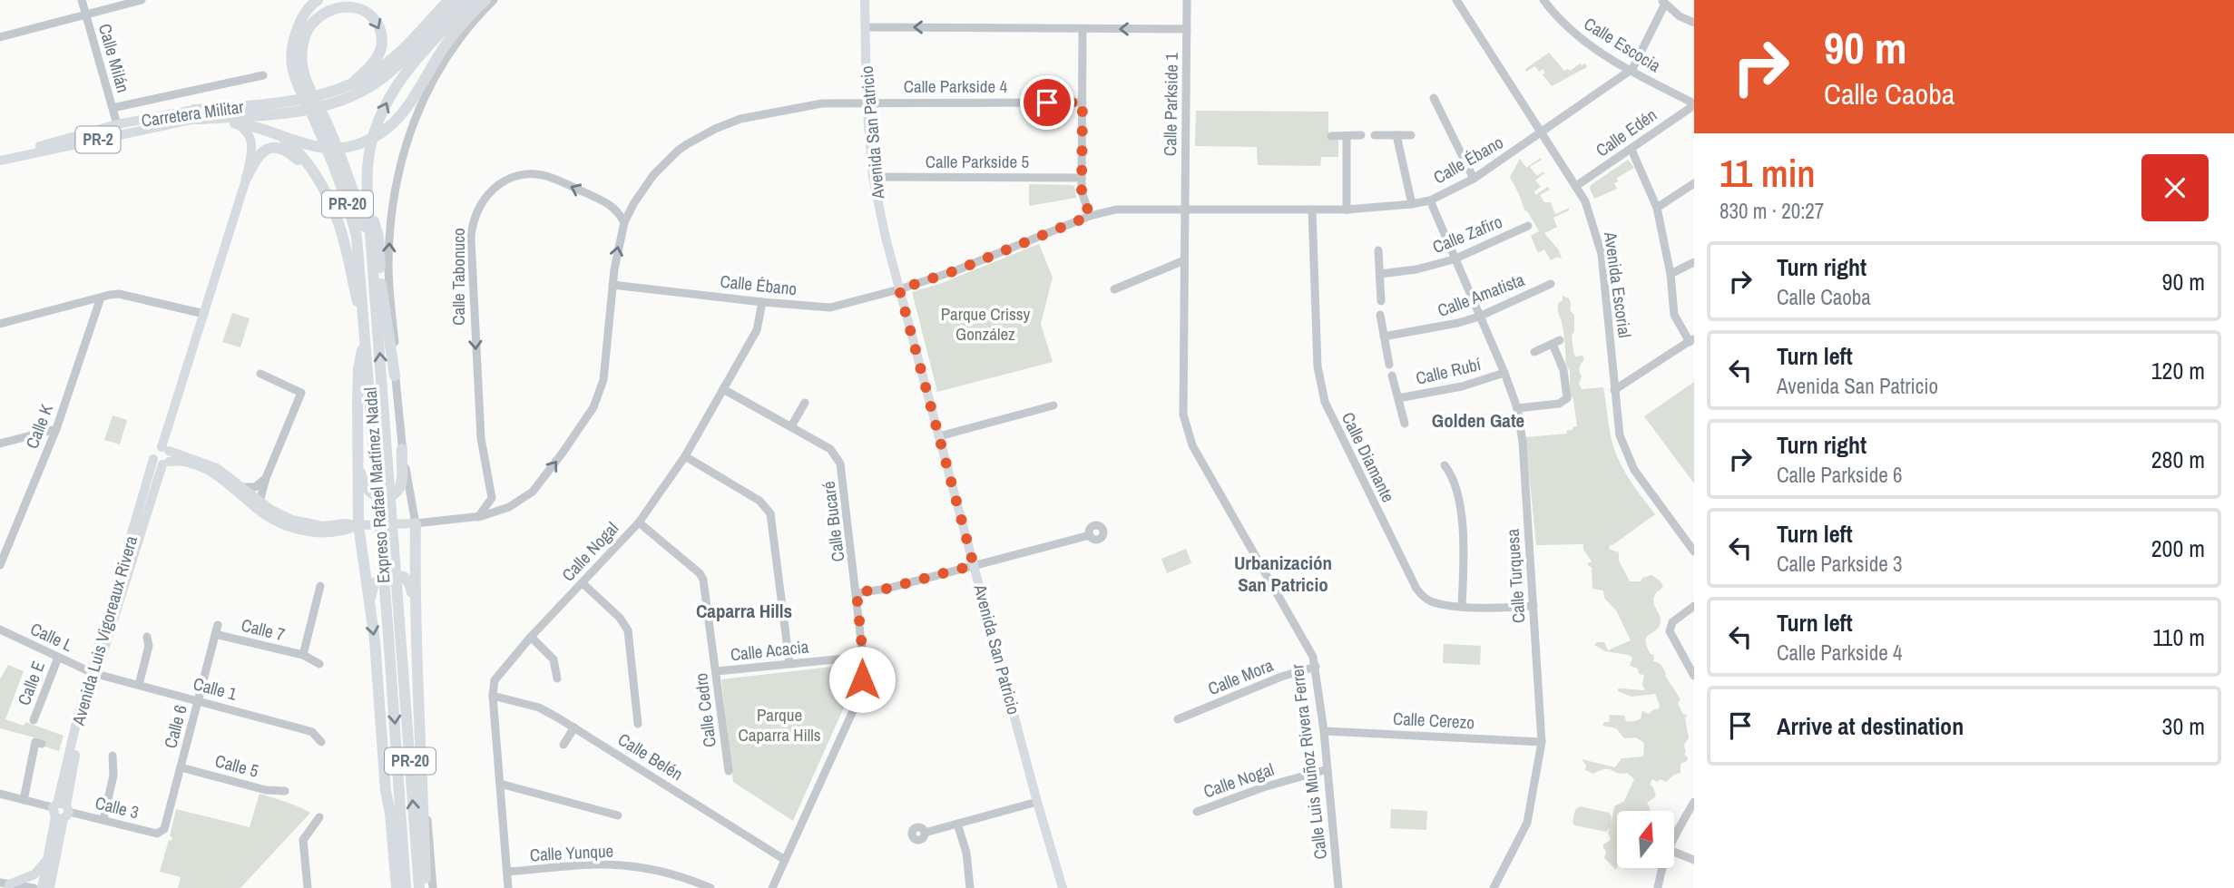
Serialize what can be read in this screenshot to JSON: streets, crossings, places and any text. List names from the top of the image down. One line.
{"streets":{"highway":["Carretera Militar","PR-2","PR-20","Expreso Rafael Martínez Nadal"],"main road":["Avenida San Patricio","Avenida Luis Vigoreaux Rivera"],"street":["Calle Escocia","Calle Milán","Calle Parkside 4","Calle Parkside 1","Calle Edén","Calle Ébano","Calle Parkside 5","Calle Zafiro","Calle Tabonuco","Avenida Escorial","Calle Amatista","Calle Rubí","Calle K","Calle Diamante","Calle Bucaré","Calle Nogal","Calle Turquesa","Calle 7","Calle L","Calle Acacia","Calle Mora","Calle E","Calle 1","Calle Cedro","Calle Cerezo","Calle 6","Calle Belén","Calle Luis Muñoz Rivera Ferrer","Calle 5","Calle 3","Calle Yunque"]},"crossings":[["Calle Escocia","Calle Edén"],["Calle Escocia","Calle Ébano"],["Calle Milán","Carretera Militar"],["Calle Parkside 4","Avenida San Patricio"],["Calle Parkside 4","Calle Ébano"],["Calle Parkside 4","Calle Tabonuco"],["Calle Parkside 1","Calle Ébano"],["Calle Parkside 1","Calle Luis Muñoz Rivera Ferrer"],["Carretera Militar","PR-2"],["Avenida San Patricio","Calle Ébano"],["Avenida San Patricio","Calle Parkside 5"],["Calle Edén","Avenida Escorial"],["Calle Ébano","Avenida Escorial"],["Calle Ébano","Calle Diamante"],["Calle Ébano","Calle Nogal"],["Calle Ébano","Calle Turquesa"],["Calle Ébano","Calle Luis Muñoz Rivera Ferrer"],["PR-20","Expreso Rafael Martínez Nadal"],["Calle Zafiro","Calle Turquesa"],["Calle Amatista","Calle Turquesa"],["Calle Rubí","Calle Turquesa"],["Calle Diamante","Calle Turquesa"],["Calle Bucaré","Calle Nogal"],["Calle Bucaré","Calle Acacia"],["Calle Bucaré","Calle Belén"],["Calle Nogal","Calle Cedro"],["Calle Nogal","Calle Belén"],["Calle Nogal","Calle Luis Muñoz Rivera Ferrer"],["Calle Nogal","Calle Yunque"],["Calle Turquesa","Calle Cerezo"],["Calle 7","Calle 6"],["Avenida Luis Vigoreaux Rivera","Calle L"],["Avenida Luis Vigoreaux Rivera","Calle 1"],["Avenida Luis Vigoreaux Rivera","Calle 3"],["Calle L","Calle E"],["Calle L","Calle 1"],["Calle Acacia","Calle Cedro"],["Calle Mora","Calle Luis Muñoz Rivera Ferrer"],["Calle 1","Calle 6"],["Calle Cerezo","Calle Luis Muñoz Rivera Ferrer"],["Calle 6","Calle 5"],["Calle 6","Calle 3"]],"districts":["Golden Gate","Urbanización San Patricio","Caparra Hills"],"parks":["Parque Crissy González","Parque Caparra Hills"],"north":"top","page":{"turn":["90 m","Calle Caoba"],"heading":["11 min","830 m · 20:27"],"list":[{"name":"Turn right","note":"Calle Caoba","value":"90 m"},{"name":"Turn left","note":"Avenida San Patricio","value":"120 m"},{"name":"Turn right","note":"Calle Parkside 6","value":"280 m"},{"name":"Turn left","note":"Calle Parkside 3","value":"200 m"},{"name":"Turn left","note":"Calle Parkside 4","value":"110 m"},{"name":"Arrive at destination","value":"30 m"}]}}
